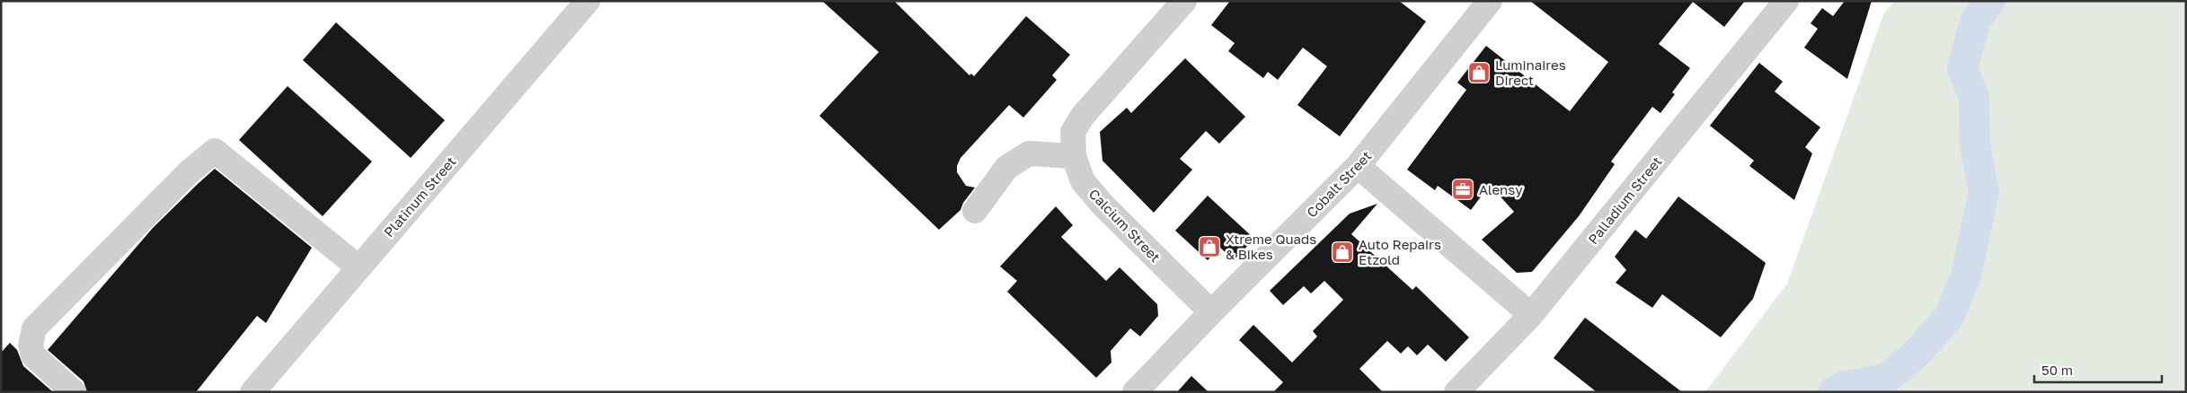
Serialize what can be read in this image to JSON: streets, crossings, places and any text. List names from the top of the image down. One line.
{"streets":{"street":["Cobalt Street","Platinum Street","Palladium Street","Calcium Street"]},"crossings":[["Cobalt Street","Calcium Street"]],"places":{"shop":["Luminaires Direct","Xtreme Quads & Bikes","Auto Repairs Etzold"],"office":["Alensy"]},"scale_bar":"50 m"}
